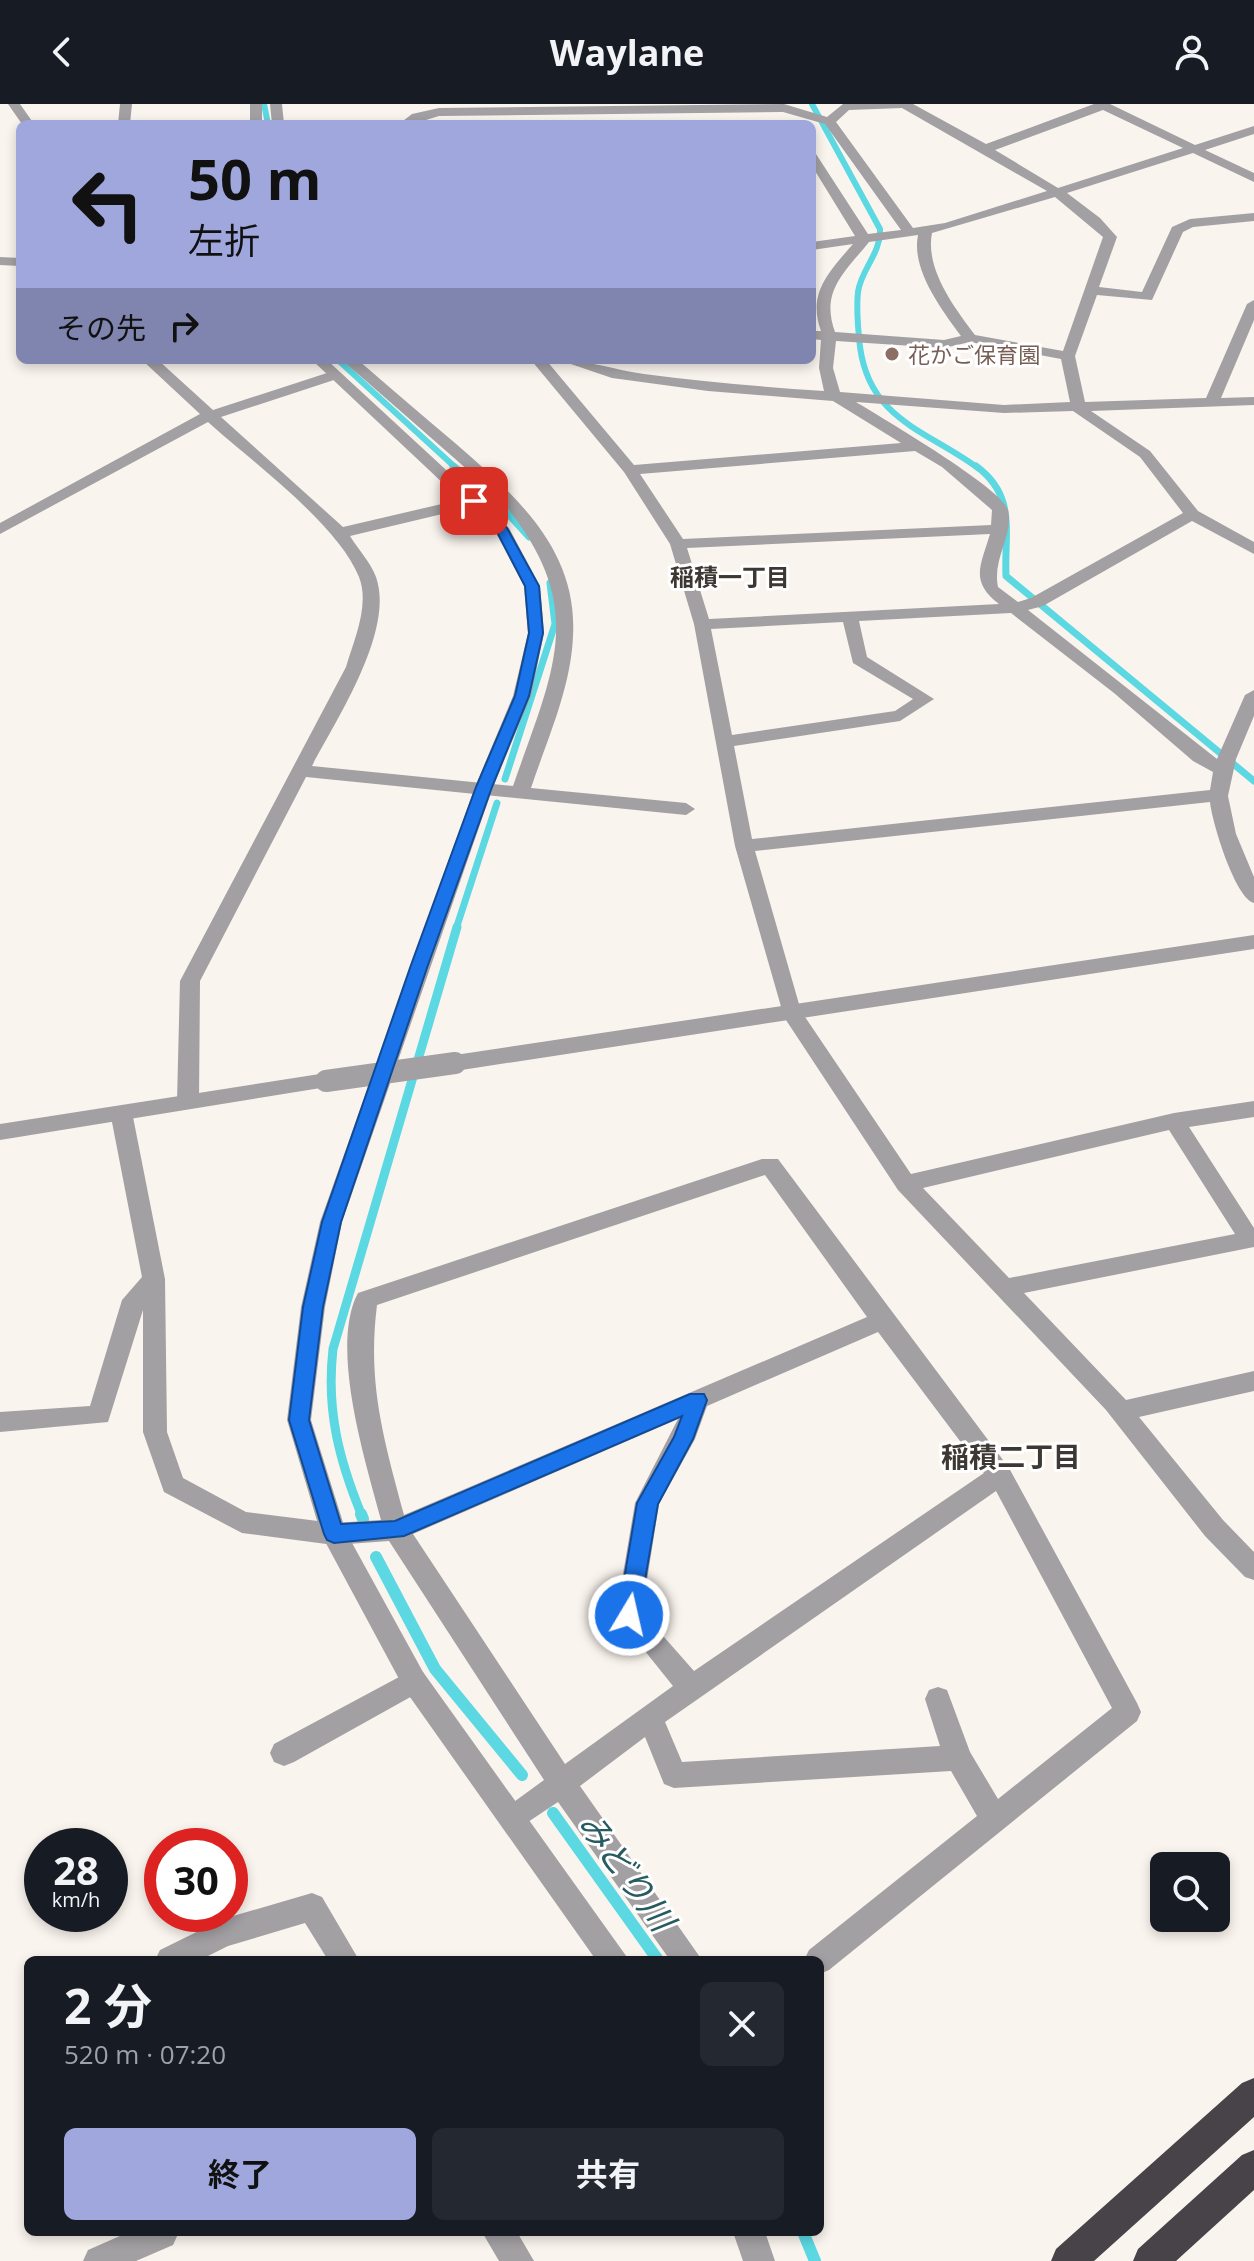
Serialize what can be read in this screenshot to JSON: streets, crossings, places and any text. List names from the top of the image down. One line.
{"districts":["稲積一丁目","稲積二丁目"],"water":["みどり川"],"places":["花かご保育園"],"page":{"header":"Waylane","turn":["50 m","左折"],"then":"その先","speed":"28 km/h","limit":"30","heading":["2 分","520 m · 07:20"],"buttons":["終了","共有"]}}
